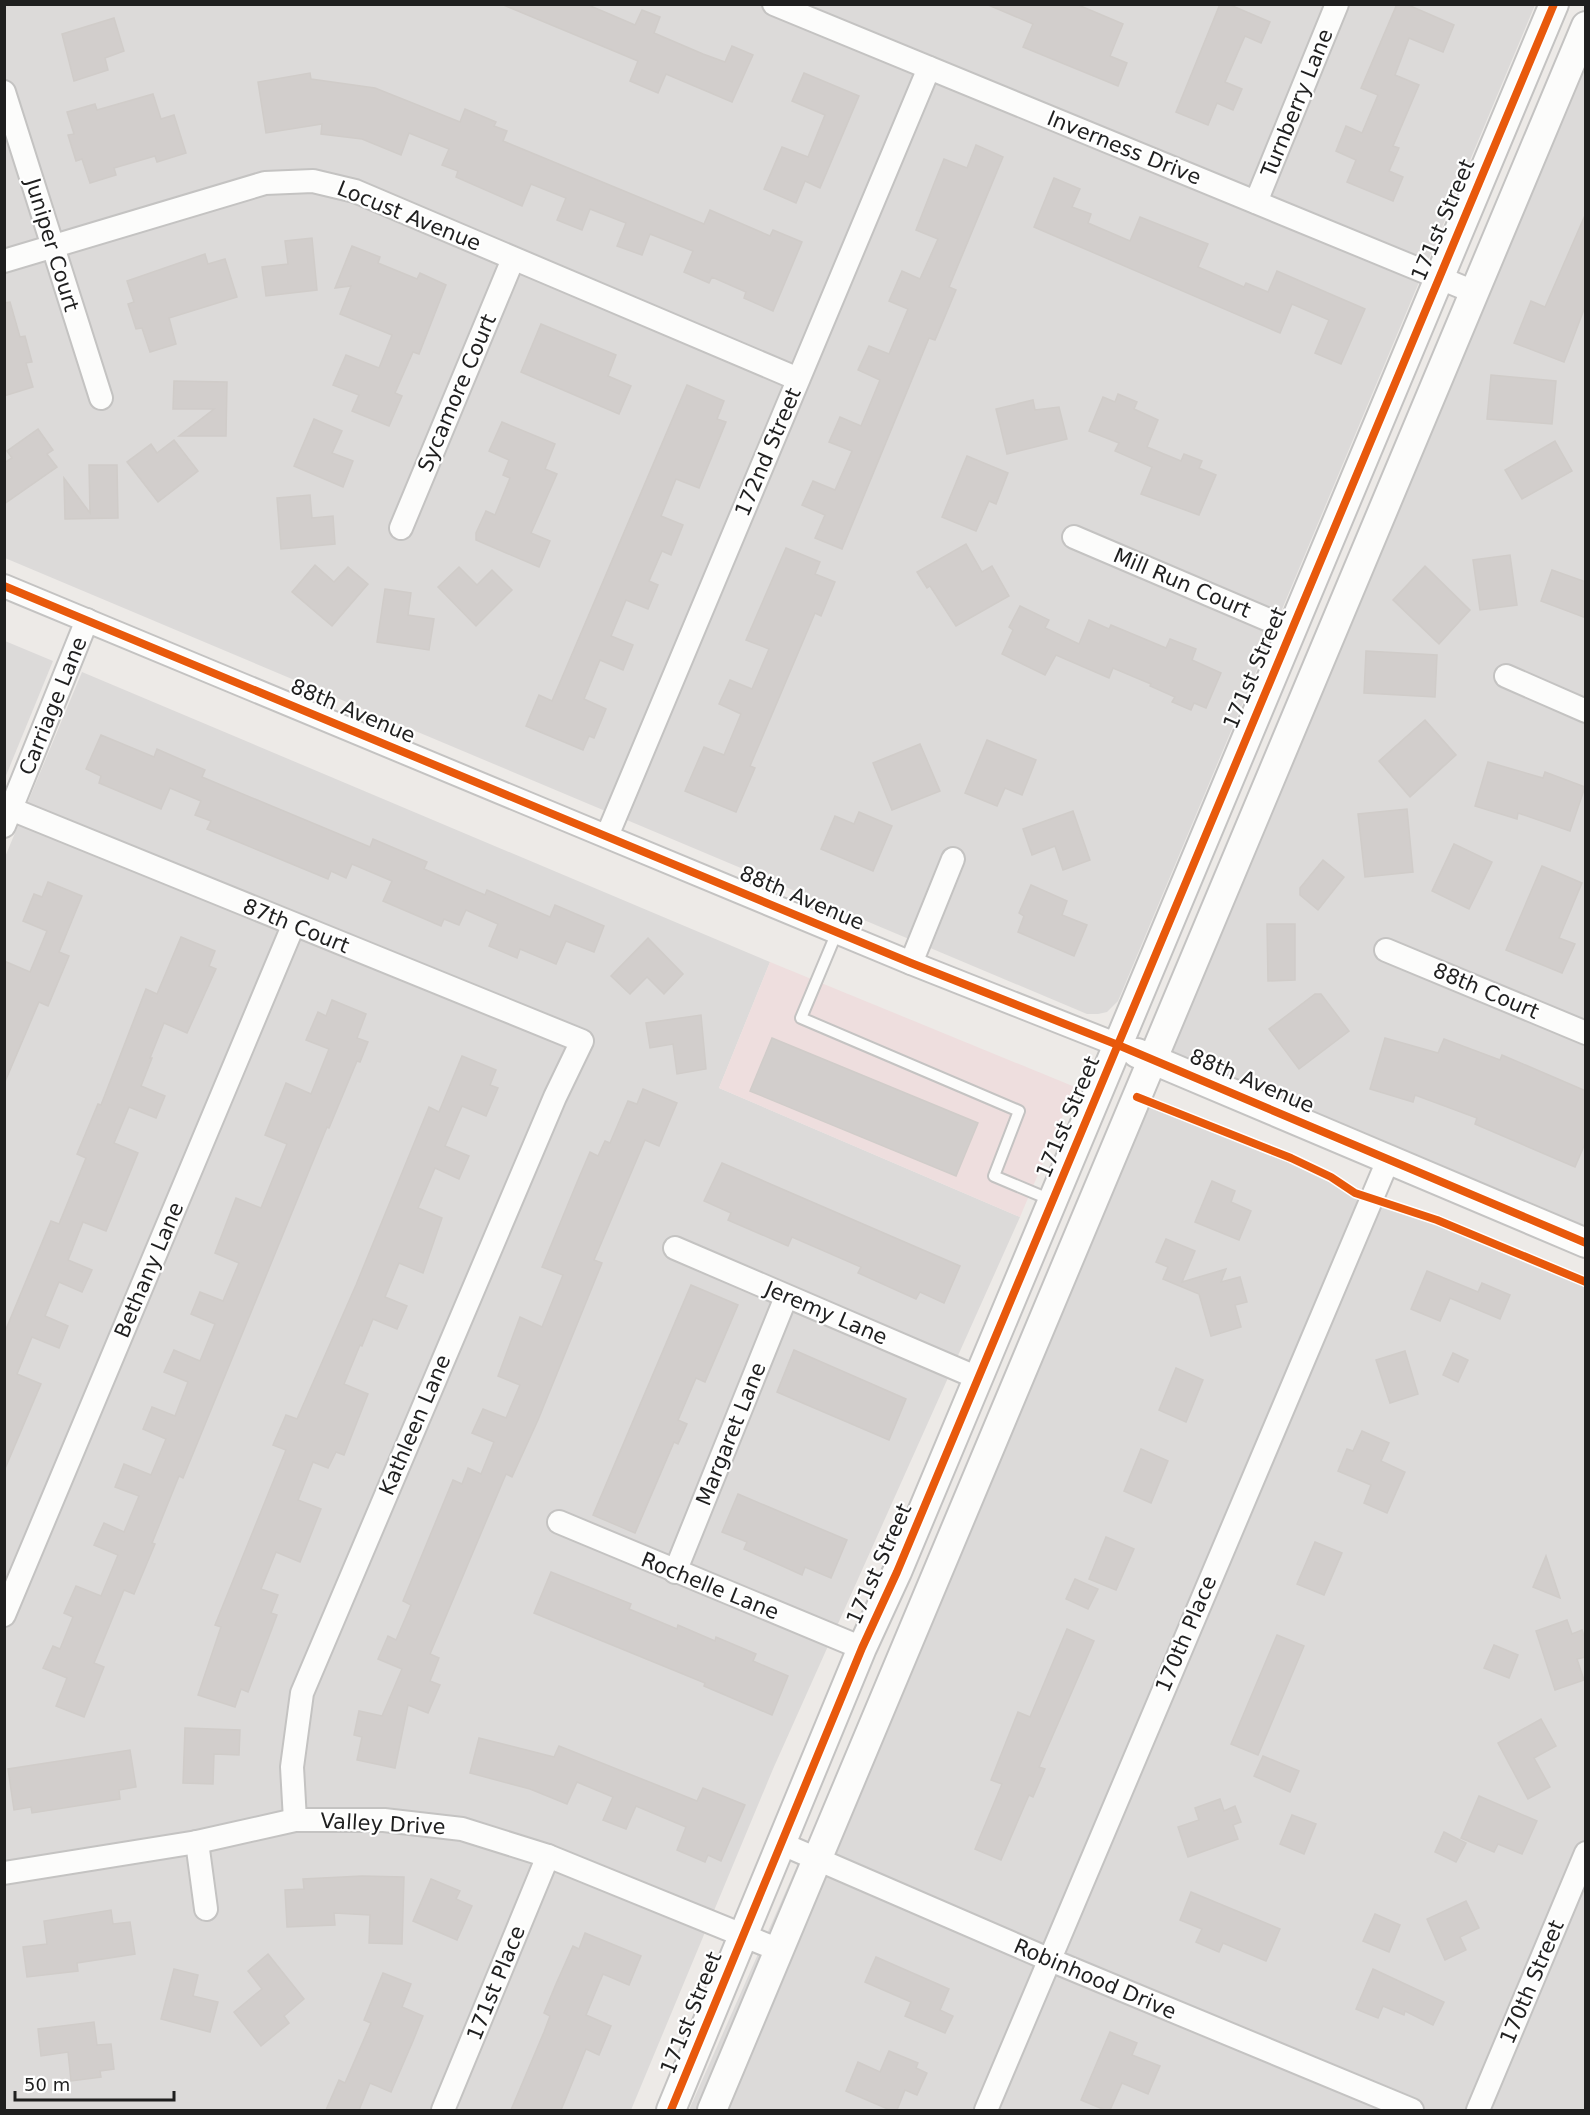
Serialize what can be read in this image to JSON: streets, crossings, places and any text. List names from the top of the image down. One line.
{"streets":{"street":["Turnberry Lane","Inverness Drive","Locust Avenue","171st Street","Juniper Court","Sycamore Court","172nd Street","Mill Run Court","Carriage Lane","88th Avenue","87th Court","88th Court","Bethany Lane","Jeremy Lane","Kathleen Lane","Margaret Lane","Rochelle Lane","170th Place","Valley Drive","Robinhood Drive","170th Street","171st Place"]},"crossings":[["Turnberry Lane","Inverness Drive"],["Inverness Drive","171st Street"],["Inverness Drive","172nd Street"],["Locust Avenue","Juniper Court"],["Locust Avenue","Sycamore Court"],["Locust Avenue","172nd Street"],["171st Street","Mill Run Court"],["171st Street","88th Avenue"],["171st Street","Jeremy Lane"],["171st Street","Rochelle Lane"],["171st Street","Valley Drive"],["171st Street","Robinhood Drive"],["172nd Street","88th Avenue"],["Carriage Lane","88th Avenue"],["Carriage Lane","87th Court"],["88th Avenue","170th Place"],["87th Court","Bethany Lane"],["87th Court","Kathleen Lane"],["Jeremy Lane","Margaret Lane"],["Kathleen Lane","Valley Drive"],["Margaret Lane","Rochelle Lane"],["170th Place","Robinhood Drive"],["Valley Drive","171st Place"]],"scale_bar":"50 m"}
